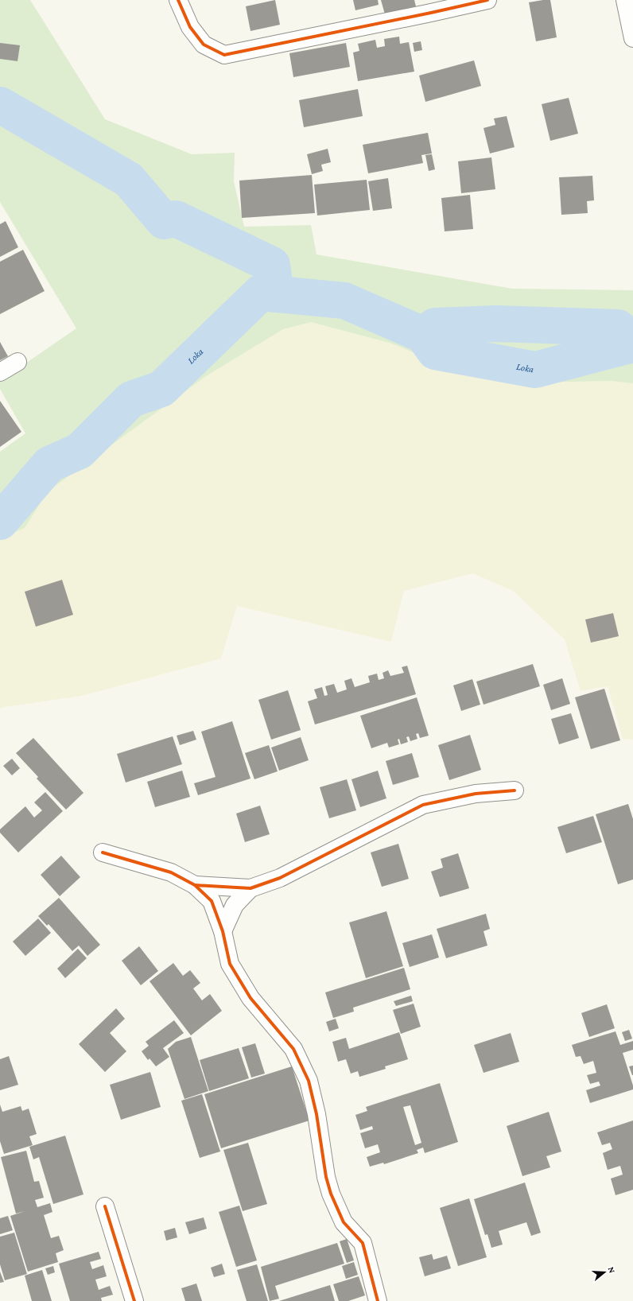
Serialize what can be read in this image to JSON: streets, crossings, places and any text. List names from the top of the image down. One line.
{"water":["Loka"],"north":"right"}
